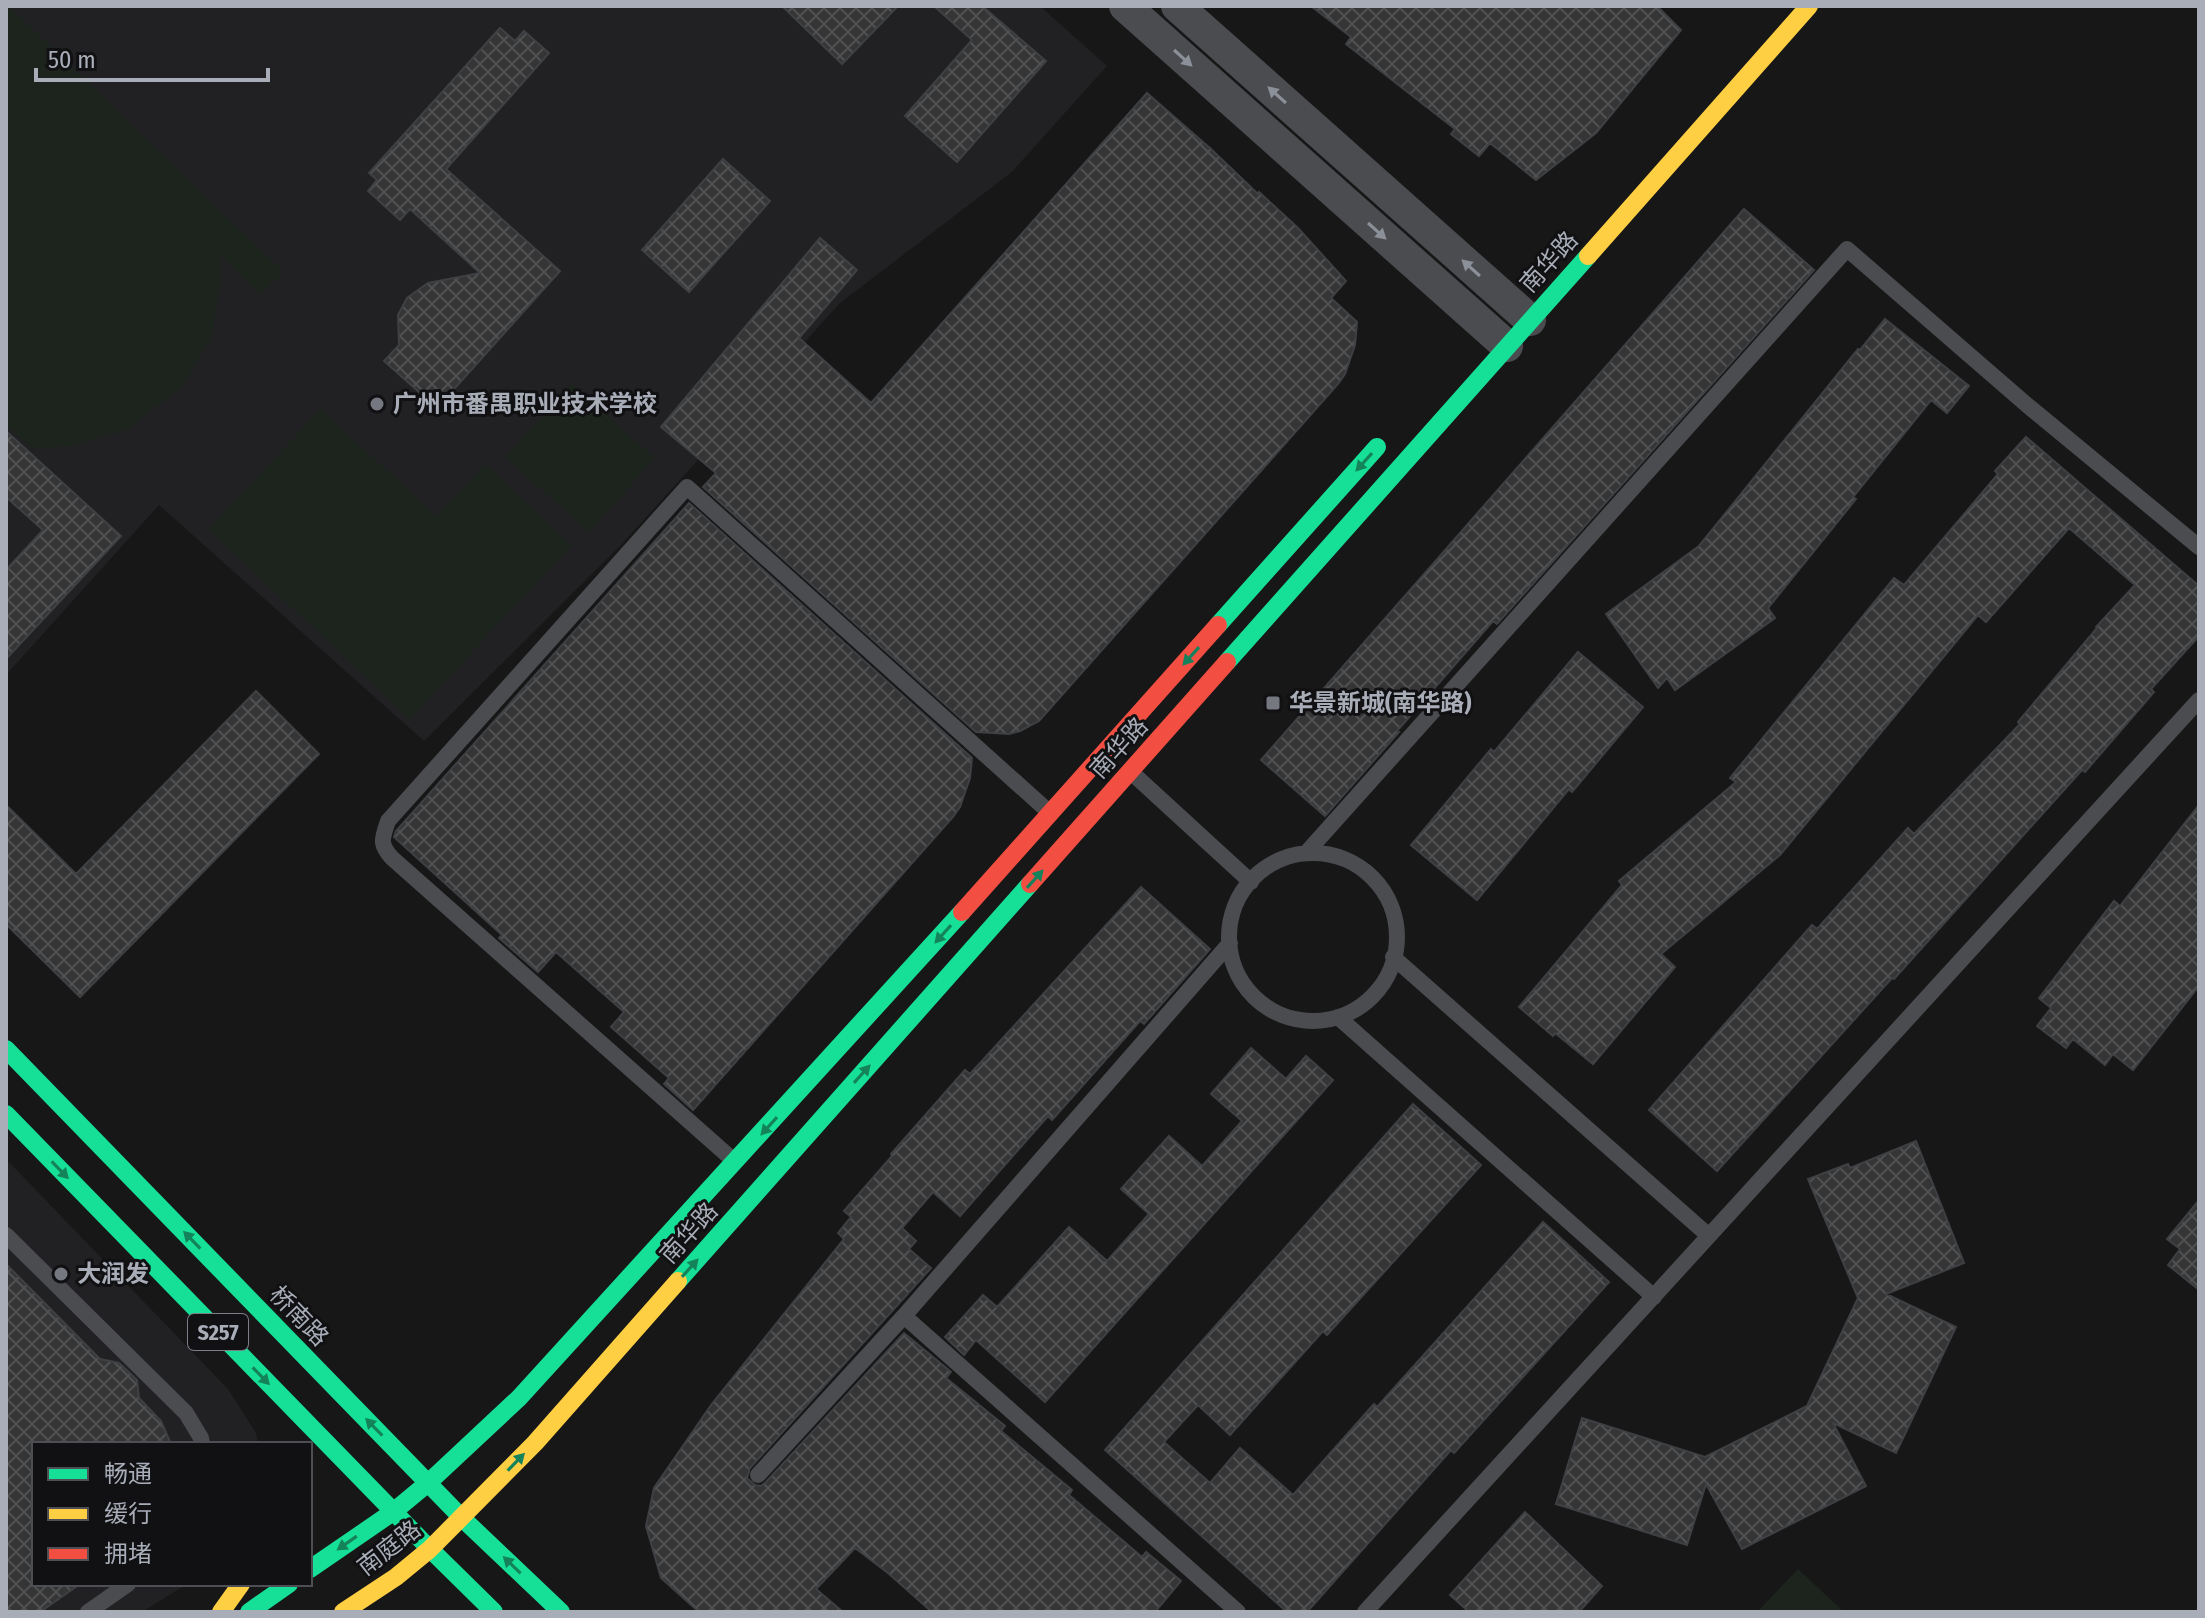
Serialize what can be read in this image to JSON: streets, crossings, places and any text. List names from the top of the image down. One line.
{"streets":{"street":["南华路","桥南路","S257","南庭路"]},"crossings":[["南华路","桥南路"],["南华路","南庭路"],["桥南路","南庭路"],["S257","南庭路"]],"places":{"other":["广州市番禺职业技术学校","大润发"],"transit":["华景新城(南华路)"]},"legend":["畅通","缓行","拥堵"],"scale_bar":"50 m"}
